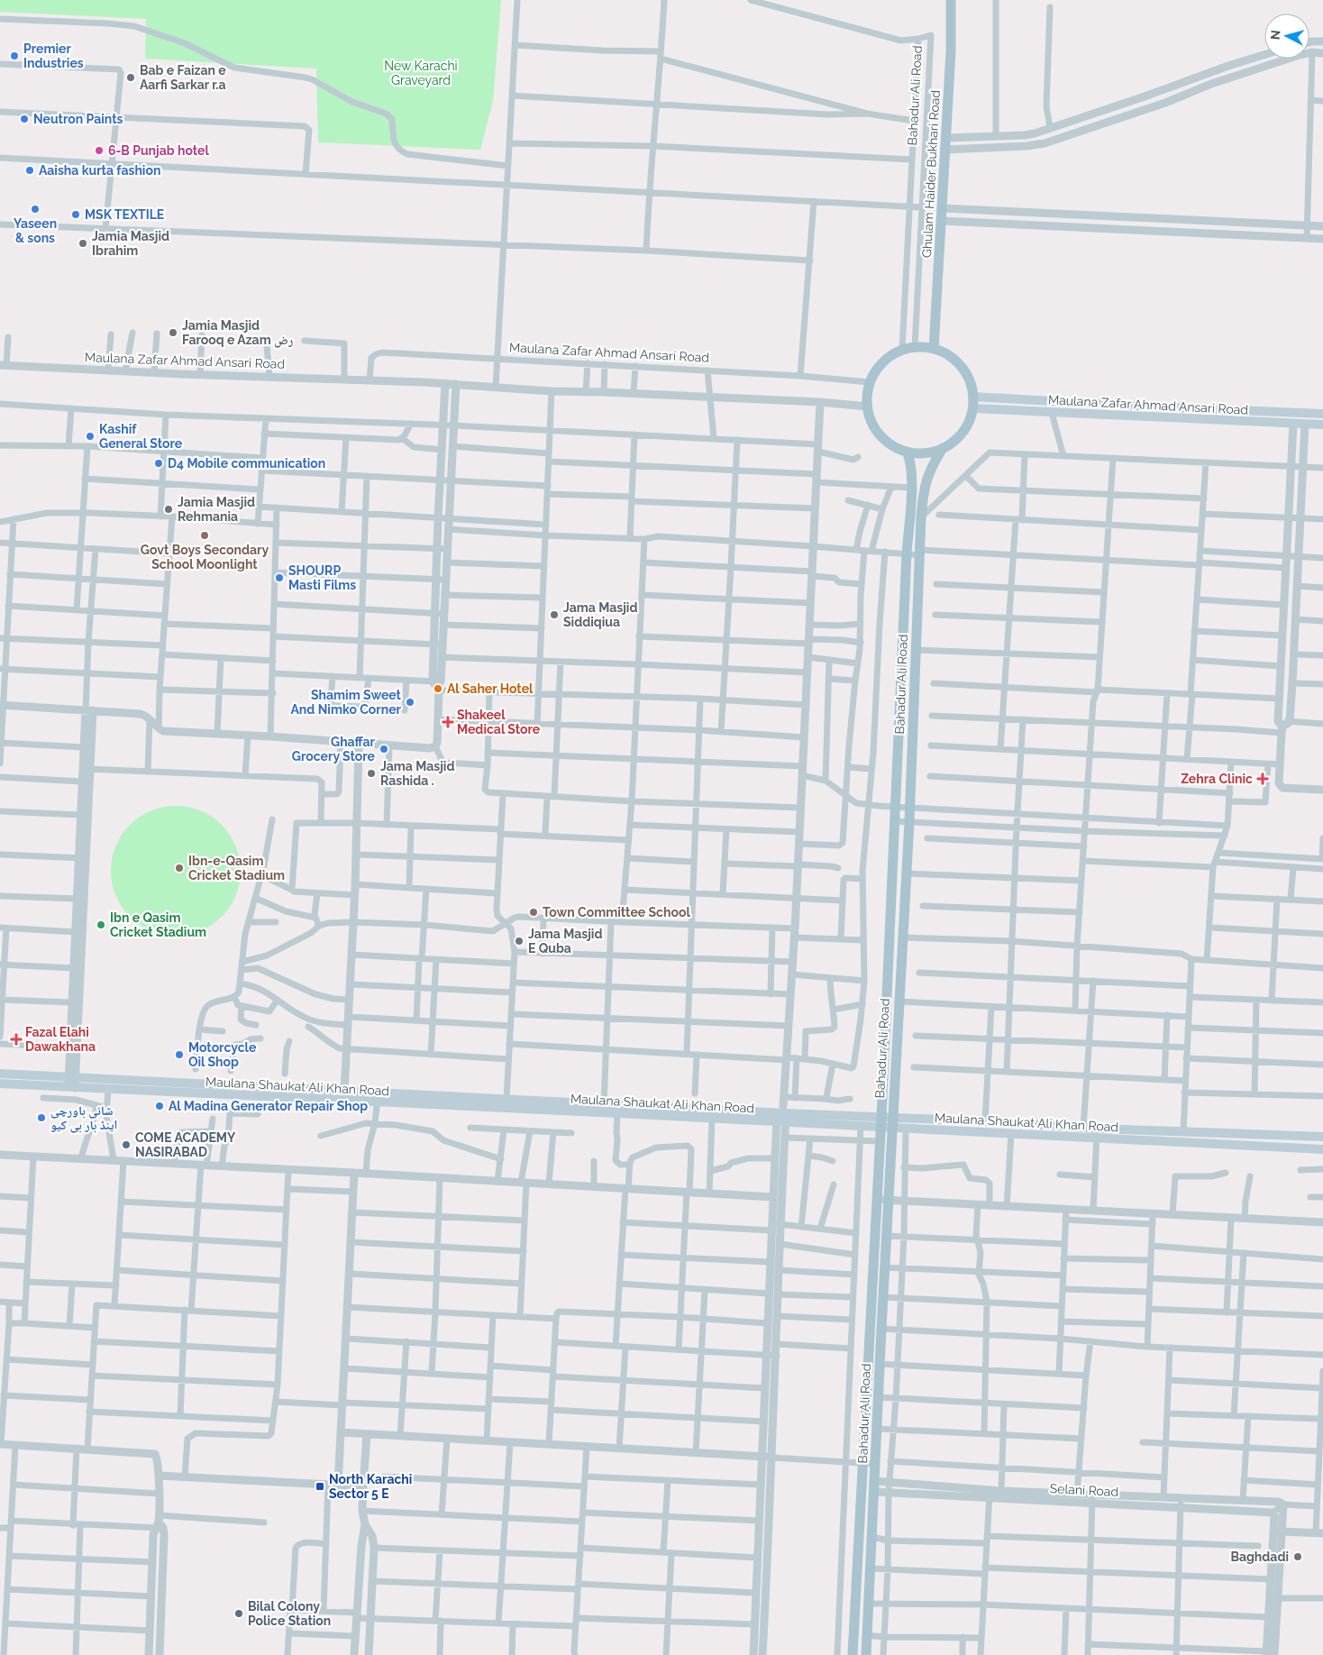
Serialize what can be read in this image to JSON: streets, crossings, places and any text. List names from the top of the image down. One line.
{"streets":{"main road":["Bahadur Ali Road","Ghulam Haider Bukhari Road","Maulana Zafar Ahmad Ansari Road","Maulana Shaukat Ali Khan Road"],"street":["Selani Road"]},"crossings":[["Bahadur Ali Road","Ghulam Haider Bukhari Road"],["Bahadur Ali Road","Maulana Zafar Ahmad Ansari Road"],["Bahadur Ali Road","Maulana Shaukat Ali Khan Road"],["Bahadur Ali Road","Selani Road"],["Ghulam Haider Bukhari Road","Maulana Zafar Ahmad Ansari Road"]],"parks":["New Karachi Graveyard"],"places":{"other":["Premier Industries","Bab e Faizan e Aarfi Sarkar r.a","Neutron Paints","6-B Punjab hotel","Aaisha kurta fashion","Yaseen & sons","MSK TEXTILE","Jamia Masjid Ibrahim","Jamia Masjid Farooq e Azam رض","Kashif General Store","D4 Mobile communication","Jamia Masjid Rehmania","Govt Boys Secondary School Moonlight","SHOURP Masti Films","Jama Masjid Siddiqiua","Al Saher Hotel","Shamim Sweet And Nimko Corner","Ghaffar Grocery Store","Jama Masjid Rashida .","Ibn-e-Qasim Cricket Stadium","Town Committee School","Ibn e Qasim Cricket Stadium","Jama Masjid E Quba","Motorcycle Oil Shop","Al Madina Generator Repair Shop","شانی باورچی اینڈ بار بی کیو","COME ACADEMY NASIRABAD","Baghdadi","Bilal Colony Police Station"],"health":["Shakeel Medical Store","Zehra Clinic","Fazal Elahi Dawakhana"],"transit":["North Karachi Sector 5 E"]},"north":"left"}
